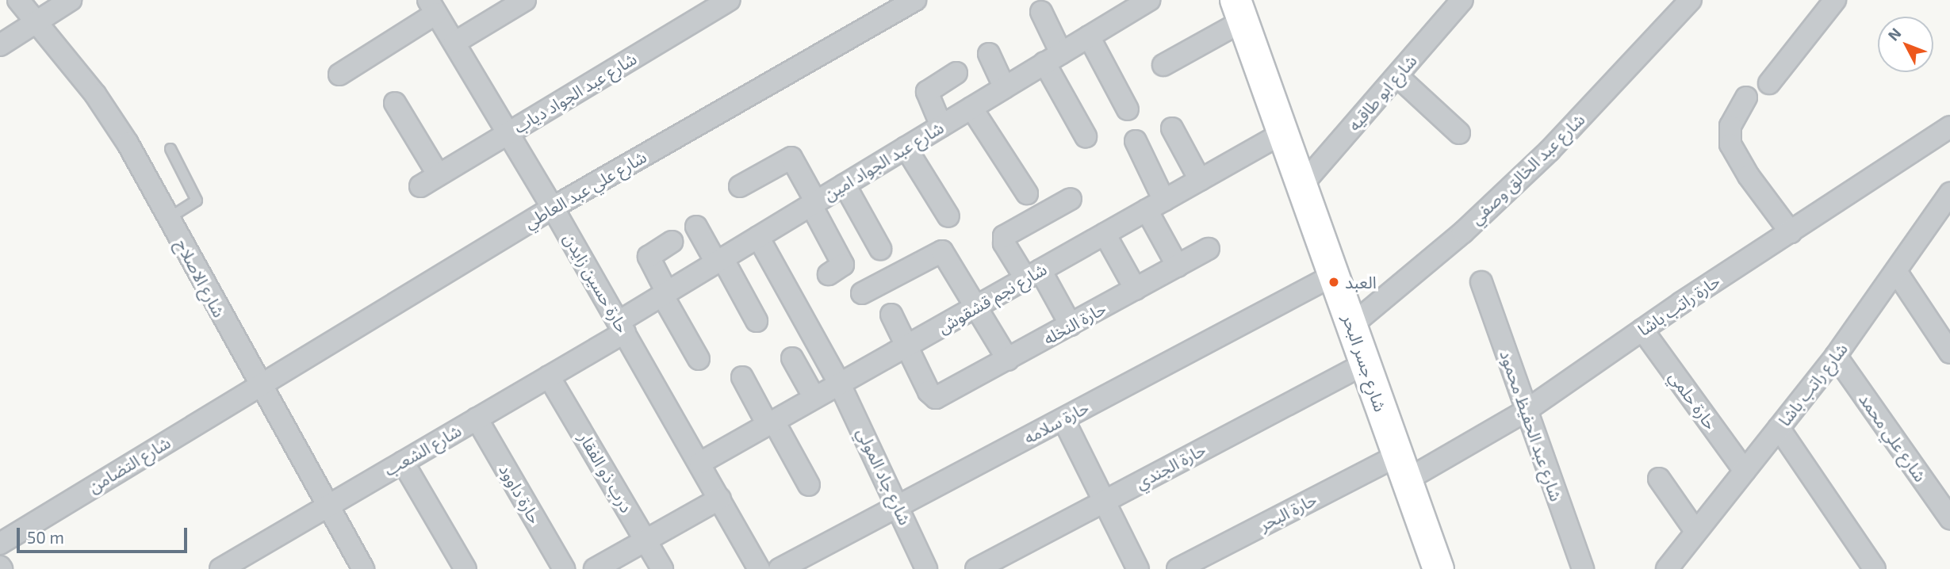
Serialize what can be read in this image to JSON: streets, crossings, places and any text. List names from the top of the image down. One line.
{"streets":{"main road":["شارع جسر البحر"],"street":["شارع عبد الجواد دياب","شارع ابو طاقيه","شارع عبد الجواد امين","شارع عبد الخالق وصفي","شارع علي عبد العاطي","شارع الاصلاح","حارة حسين زايدن","شارع نجم قشقوش","حارة راتب باشا","حارة النخله","شارع راتب باشا","حارة حلمي","حارة سلامه","شارع عبد الحفيظ محمود","شارع علي محمد","شارع الشعب","شارع التضامن","حارة الجندي","درب ذو الفقار","شارع جاد المولي","حارة داوود","حارة البحر"]},"crossings":[["شارع عبد الجواد دياب","حارة حسين زايدن"],["شارع ابو طاقيه","شارع جسر البحر"],["شارع عبد الجواد امين","حارة حسين زايدن"],["شارع عبد الجواد امين","شارع الشعب"],["شارع عبد الجواد امين","شارع جاد المولي"],["شارع عبد الخالق وصفي","شارع جسر البحر"],["شارع علي عبد العاطي","شارع الاصلاح"],["شارع علي عبد العاطي","حارة حسين زايدن"],["شارع علي عبد العاطي","شارع التضامن"],["شارع الاصلاح","شارع الشعب"],["شارع الاصلاح","شارع التضامن"],["حارة حسين زايدن","شارع نجم قشقوش"],["حارة حسين زايدن","شارع الشعب"],["شارع نجم قشقوش","حارة النخله"],["شارع نجم قشقوش","شارع جسر البحر"],["شارع نجم قشقوش","شارع جاد المولي"],["حارة راتب باشا","شارع جسر البحر"],["حارة راتب باشا","حارة حلمي"],["حارة راتب باشا","شارع عبد الحفيظ محمود"],["حارة راتب باشا","حارة البحر"],["شارع جسر البحر","حارة سلامه"],["شارع جسر البحر","حارة الجندي"],["شارع جسر البحر","حارة البحر"],["شارع راتب باشا","حارة حلمي"],["شارع راتب باشا","شارع علي محمد"],["حارة سلامه","شارع جاد المولي"],["شارع الشعب","درب ذو الفقار"],["شارع الشعب","حارة داوود"]],"places":["العبد"],"scale_bar":"50 m","north":"top left"}
